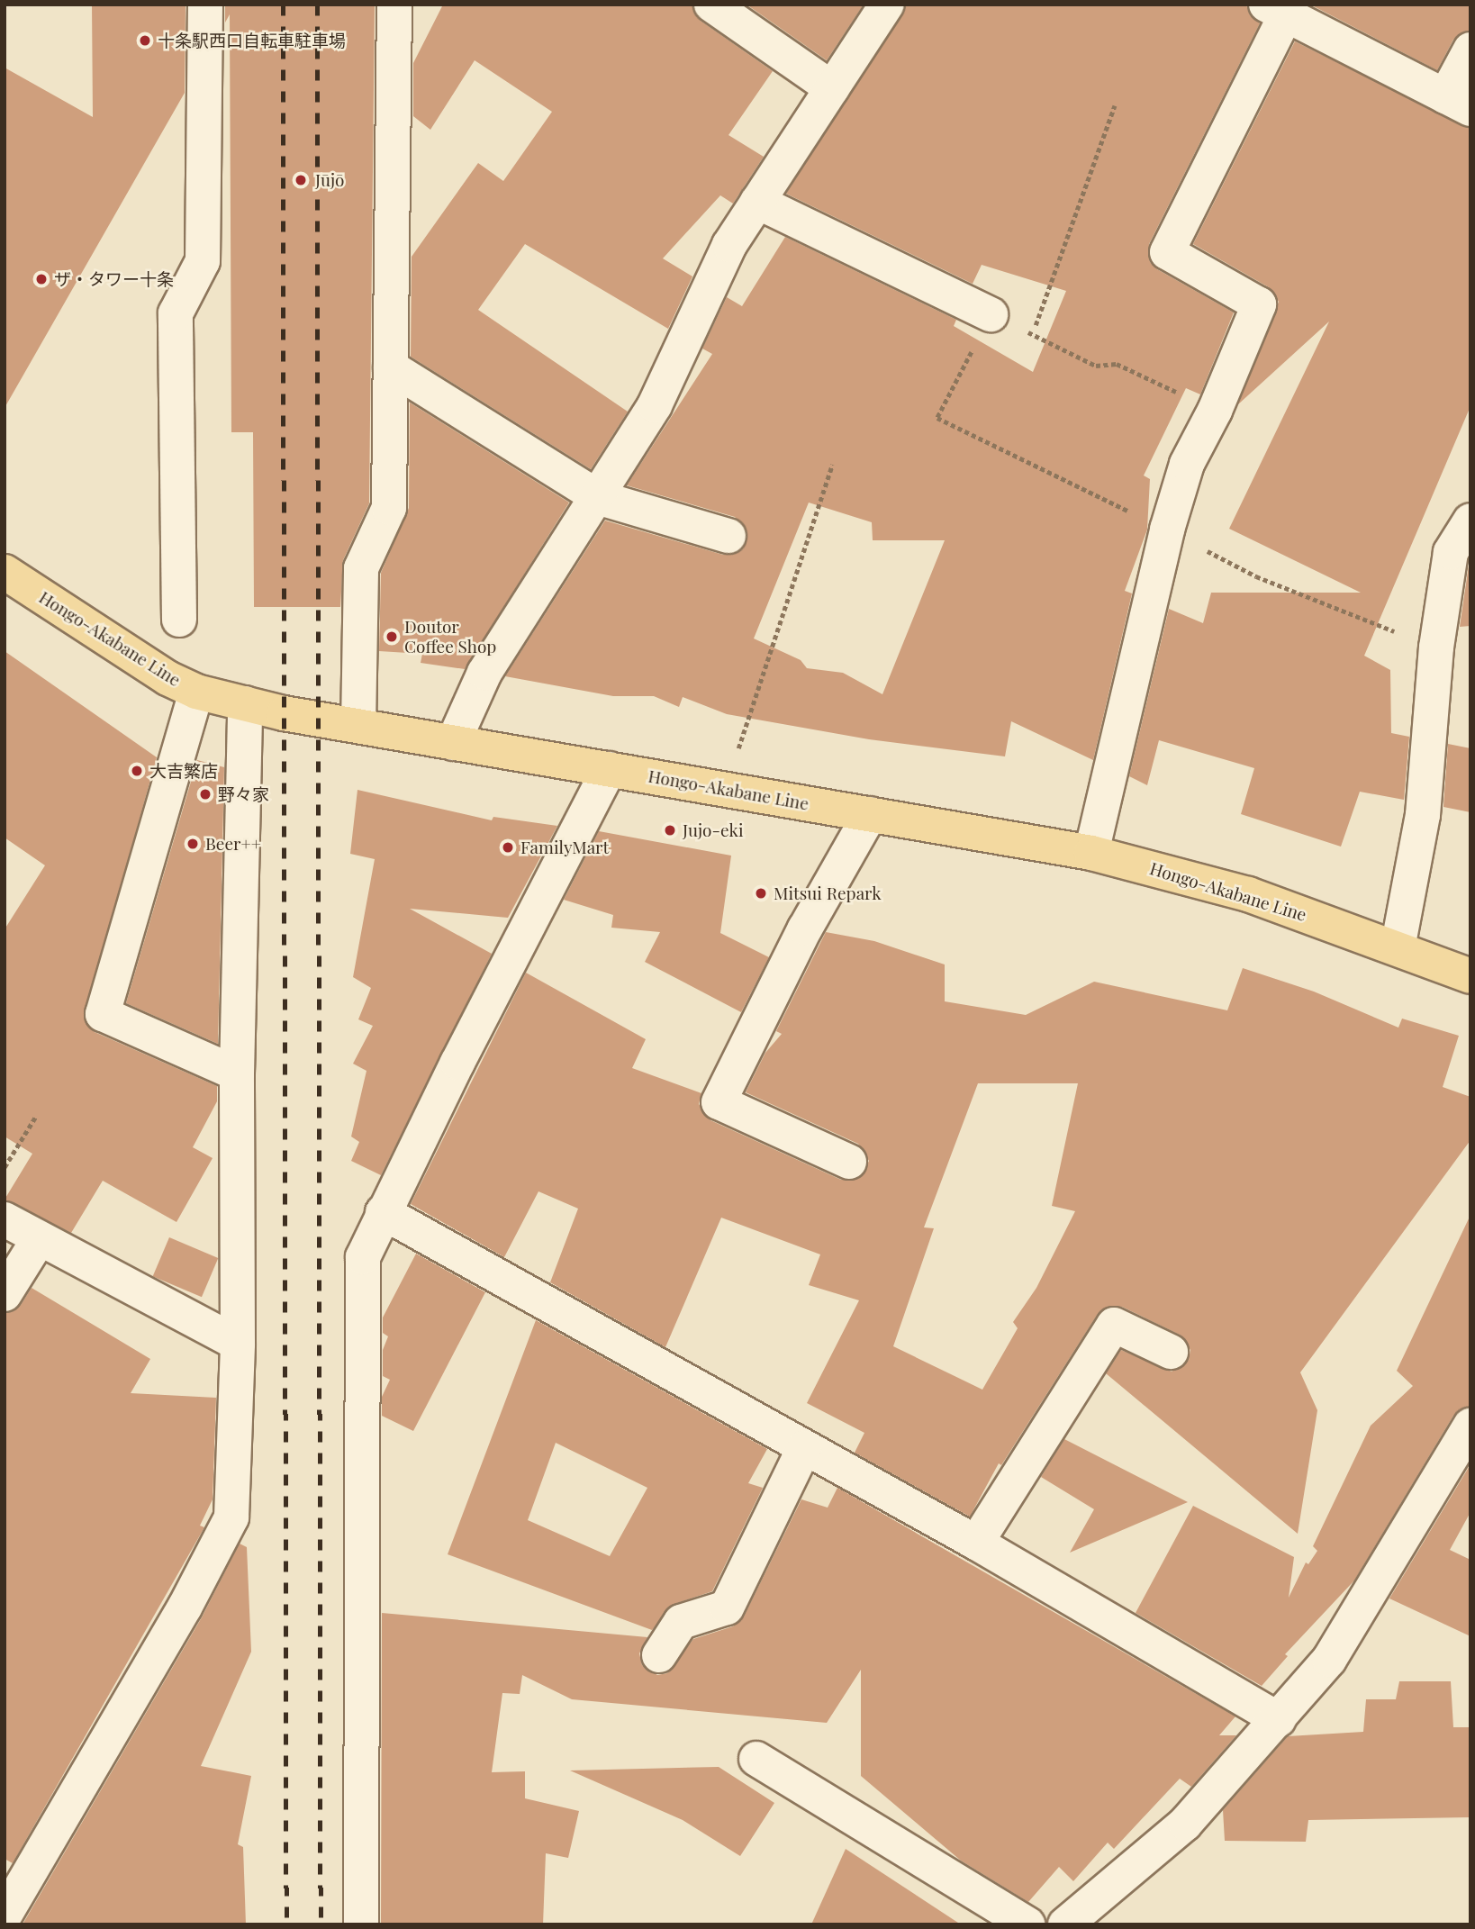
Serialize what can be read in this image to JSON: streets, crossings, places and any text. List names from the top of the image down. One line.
{"streets":{"main road":["Hongo-Akabane Line"]},"places":["十条駅西口自転車駐車場","Jūjō","ザ・タワー十条","Doutor Coffee Shop","大吉繁店","野々家","Jujo-eki","Beer++","FamilyMart","Mitsui Repark"]}
